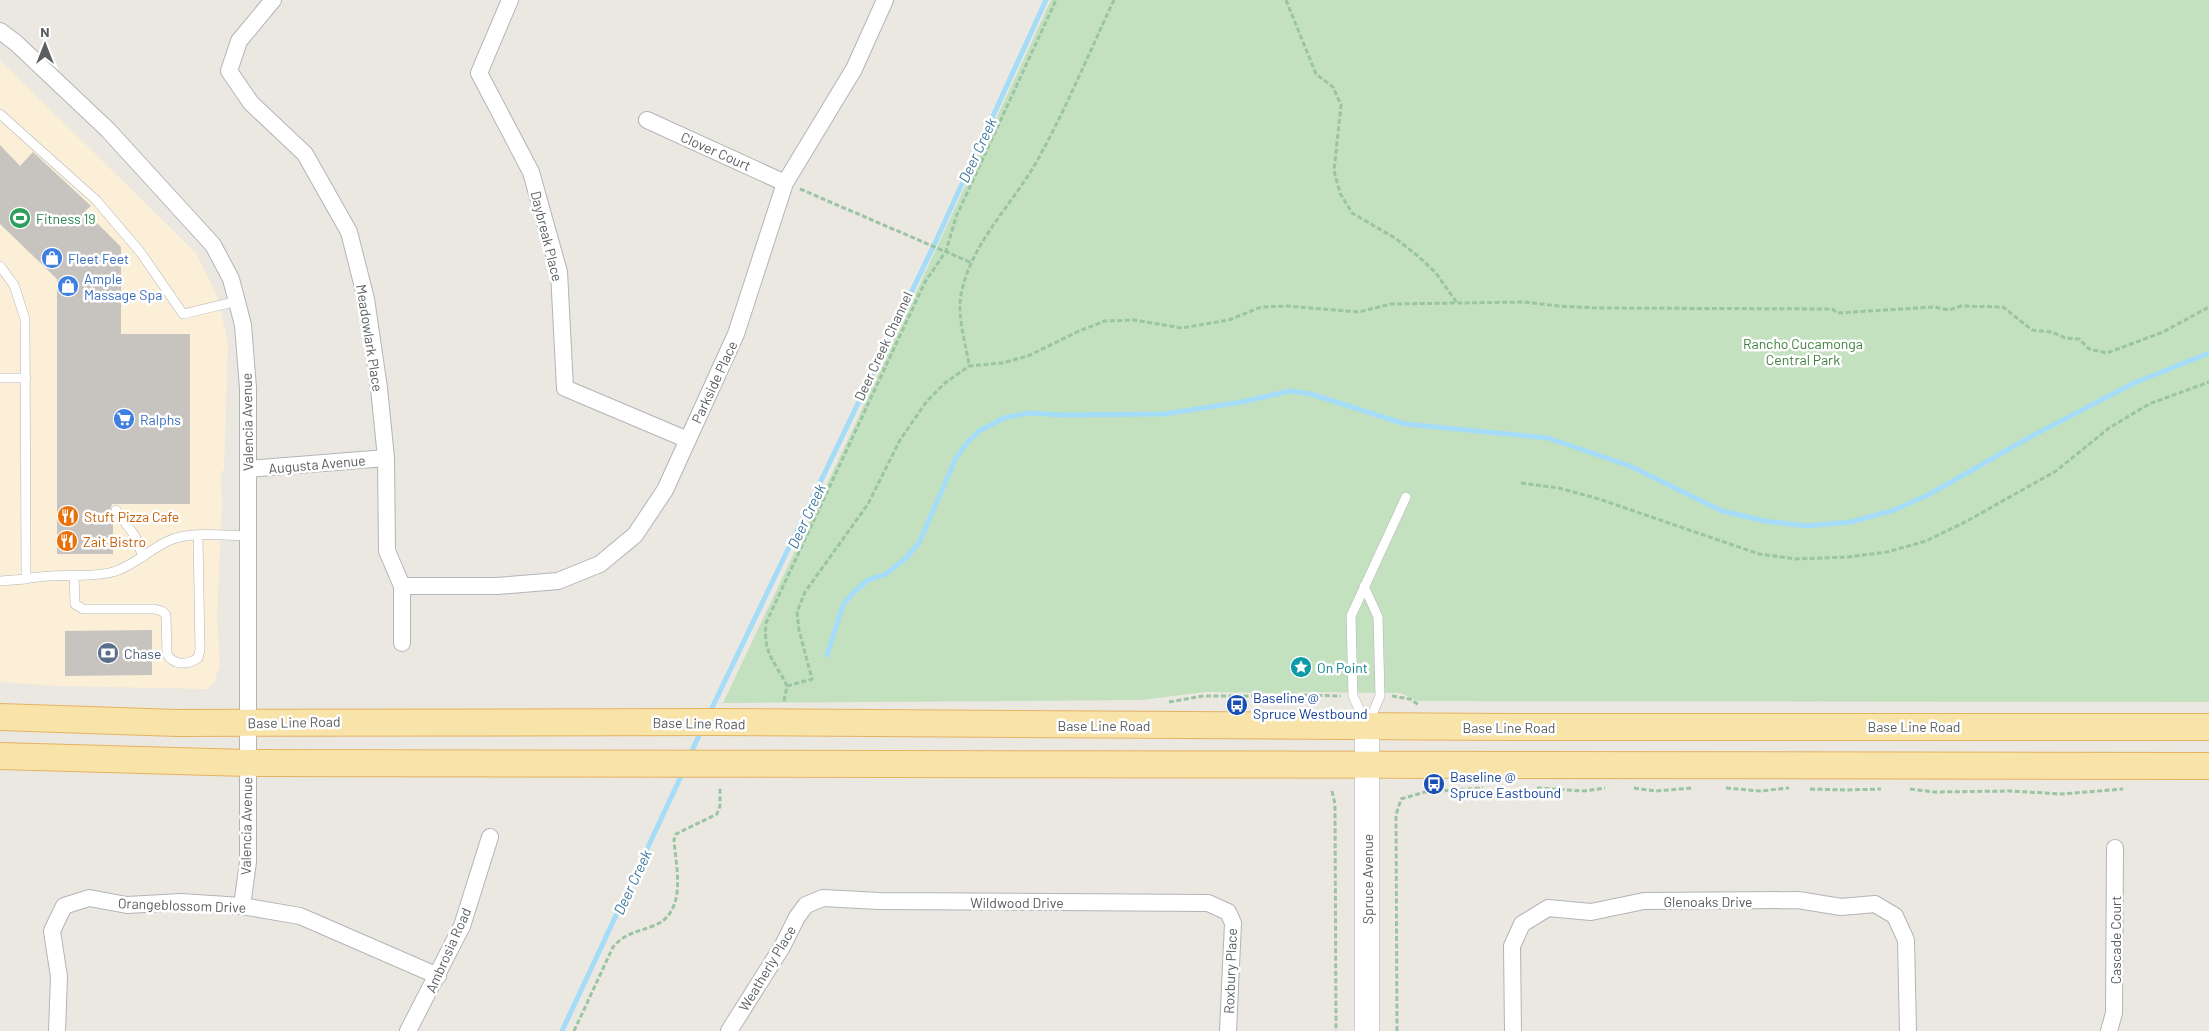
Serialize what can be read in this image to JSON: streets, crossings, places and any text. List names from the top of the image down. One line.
{"streets":{"main road":["Base Line Road"],"street":["Clover Court","Daybreak Place","Meadowlark Place","Parkside Place","Valencia Avenue","Augusta Avenue","Spruce Avenue","Glenoaks Drive","Wildwood Drive","Orangeblossom Drive","Cascade Court","Ambrosia Road","Weatherly Place","Roxbury Place"],"path":["Deer Creek Channel"]},"crossings":[["Clover Court","Parkside Place"],["Daybreak Place","Parkside Place"],["Meadowlark Place","Parkside Place"],["Meadowlark Place","Augusta Avenue"],["Valencia Avenue","Augusta Avenue"],["Valencia Avenue","Base Line Road"],["Valencia Avenue","Orangeblossom Drive"],["Base Line Road","Spruce Avenue"],["Wildwood Drive","Weatherly Place"],["Wildwood Drive","Roxbury Place"],["Orangeblossom Drive","Ambrosia Road"]],"water":["Deer Creek"],"parks":["Rancho Cucamonga Central Park"],"places":{"sports":["Fitness 19"],"shop":["Fleet Feet","Ample Massage Spa"],"supermarket":["Ralphs"],"restaurant":["Stuft Pizza Cafe","Zait Bistro"],"bank":["Chase"],"place":["On Point"],"bus stop":["Baseline @ Spruce Westbound","Baseline @ Spruce Eastbound"]},"north":"top"}
